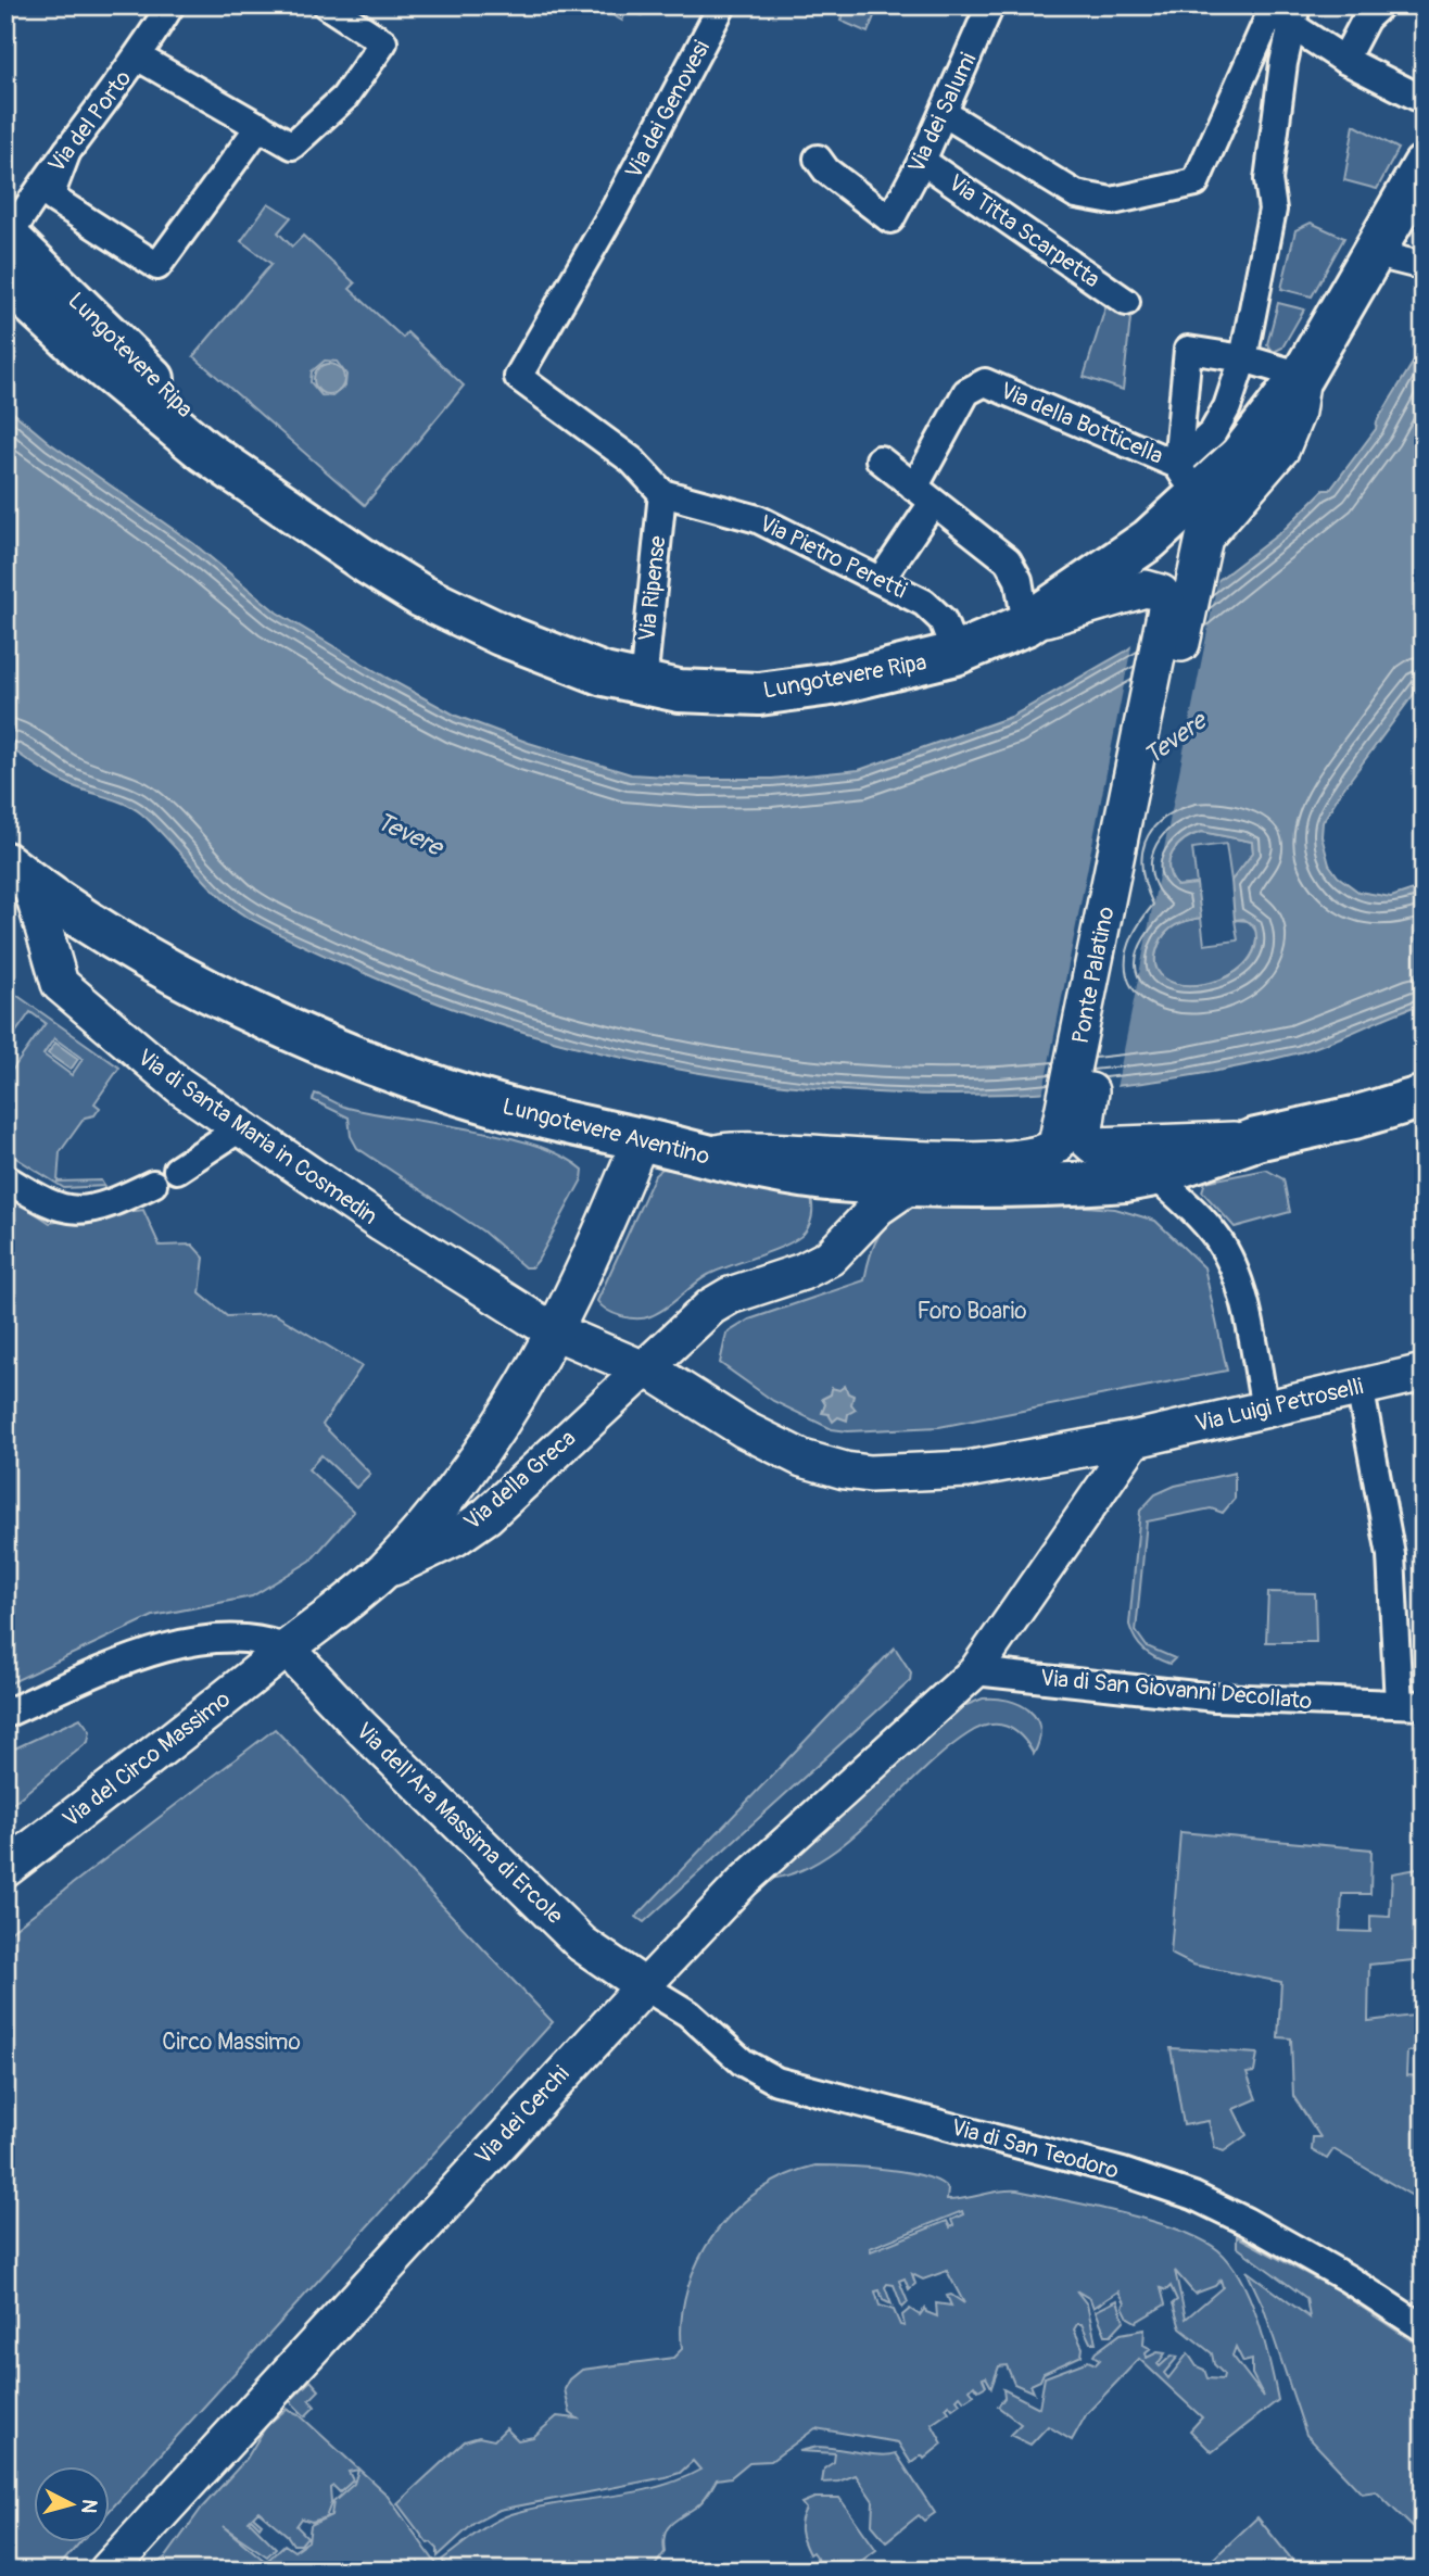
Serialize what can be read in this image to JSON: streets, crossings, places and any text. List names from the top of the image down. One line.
{"streets":{"main road":["Lungotevere Ripa","Ponte Palatino","Lungotevere Aventino","Via di Santa Maria in Cosmedin","Via Luigi Petroselli","Via della Greca","Via del Circo Massimo","Via dell'Ara Massima di Ercole","Via dei Cerchi"],"street":["Via dei Genovesi","Via dei Salumi","Via del Porto","Via Titta Scarpetta","Via della Botticella","Via Pietro Peretti","Via Ripense","Via di San Giovanni Decollato","Via di San Teodoro"]},"crossings":[["Via dei Genovesi","Via Pietro Peretti"],["Via dei Genovesi","Via Ripense"],["Via dei Salumi","Via Titta Scarpetta"],["Via del Porto","Lungotevere Ripa"],["Lungotevere Ripa","Via della Botticella"],["Lungotevere Ripa","Via Pietro Peretti"],["Lungotevere Ripa","Via Ripense"],["Lungotevere Ripa","Ponte Palatino"],["Via Pietro Peretti","Via Ripense"],["Ponte Palatino","Lungotevere Aventino"],["Lungotevere Aventino","Via di Santa Maria in Cosmedin"],["Lungotevere Aventino","Via della Greca"],["Via di Santa Maria in Cosmedin","Via Luigi Petroselli"],["Via di Santa Maria in Cosmedin","Via della Greca"],["Via Luigi Petroselli","Via della Greca"],["Via Luigi Petroselli","Via dei Cerchi"],["Via della Greca","Via del Circo Massimo"],["Via della Greca","Via dell'Ara Massima di Ercole"],["Via di San Giovanni Decollato","Via dei Cerchi"],["Via del Circo Massimo","Via dell'Ara Massima di Ercole"],["Via dell'Ara Massima di Ercole","Via dei Cerchi"],["Via dell'Ara Massima di Ercole","Via di San Teodoro"],["Via dei Cerchi","Via di San Teodoro"]],"water":["Tevere"],"parks":["Foro Boario","Circo Massimo"],"north":"right"}
